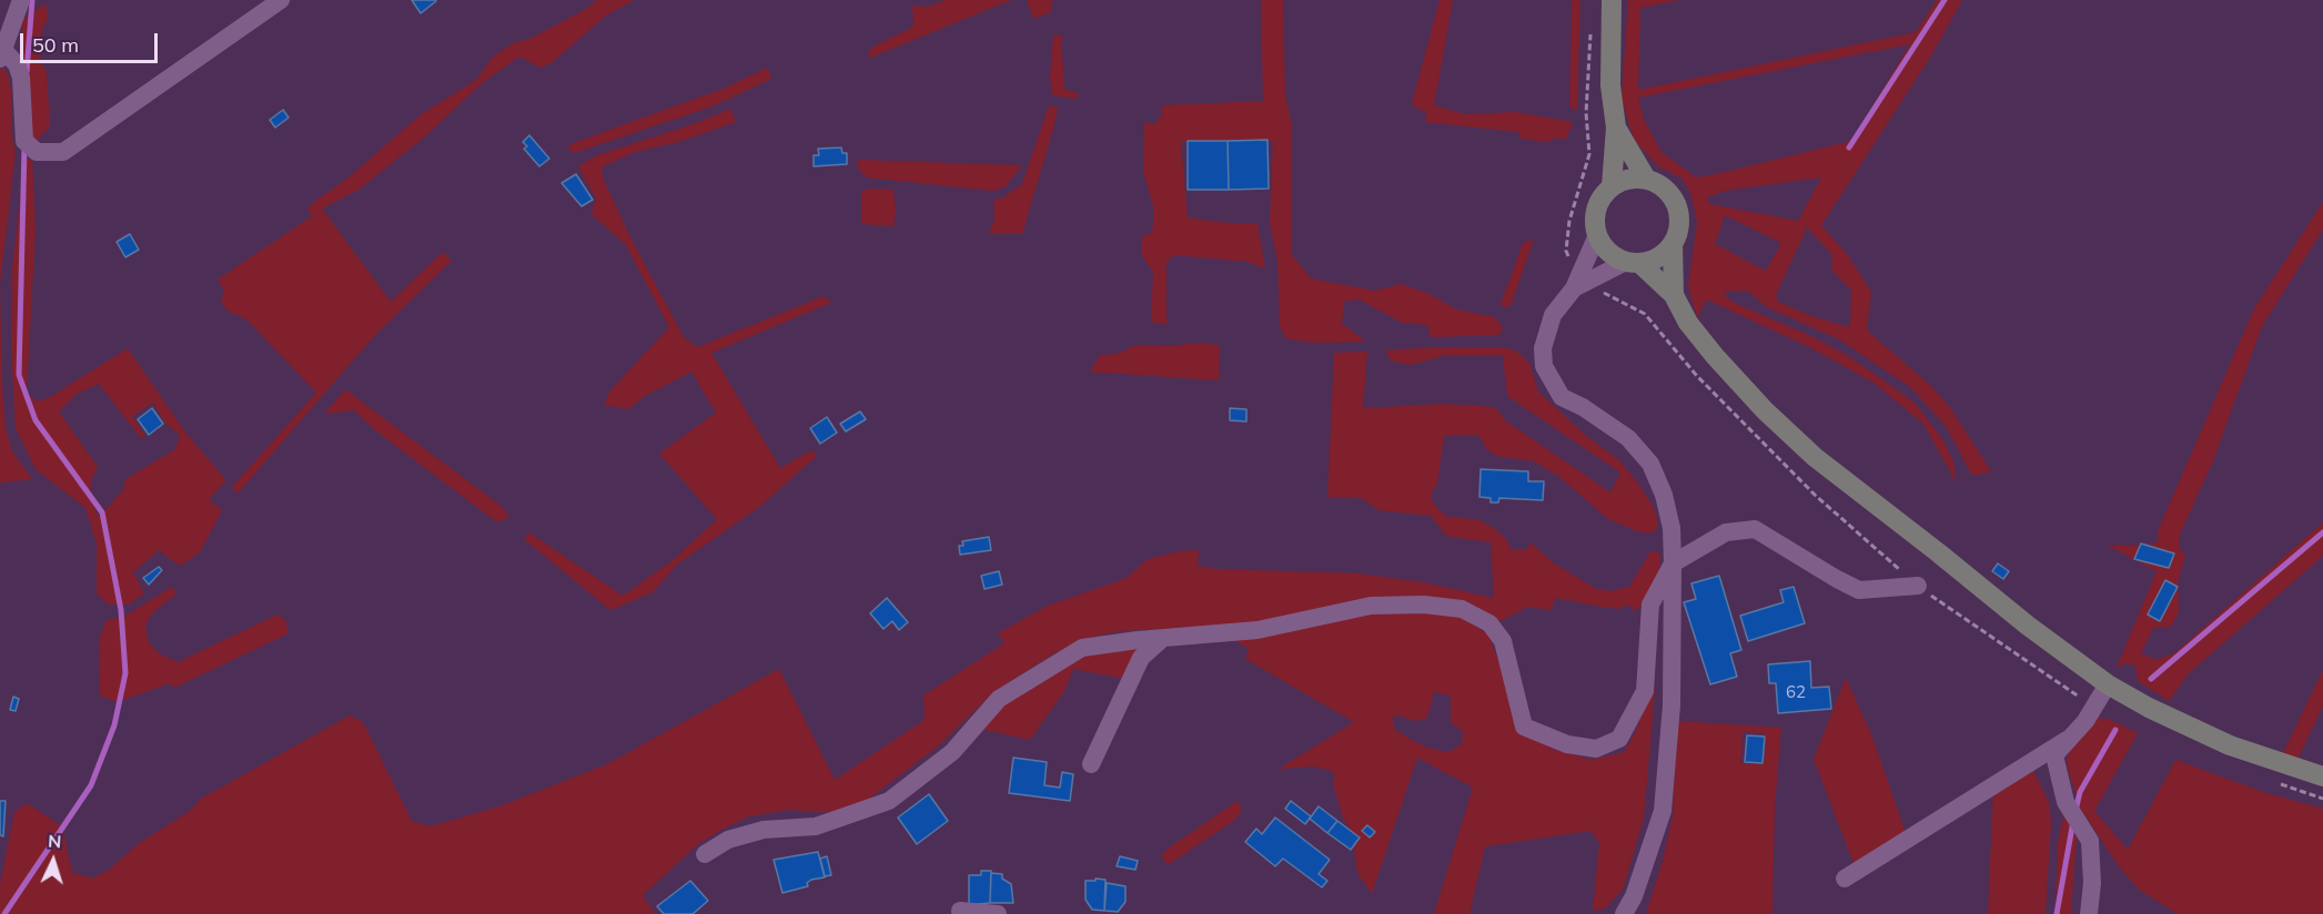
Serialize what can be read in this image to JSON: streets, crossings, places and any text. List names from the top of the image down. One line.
{"house_numbers":["62"],"scale_bar":"50 m","north":"top"}
